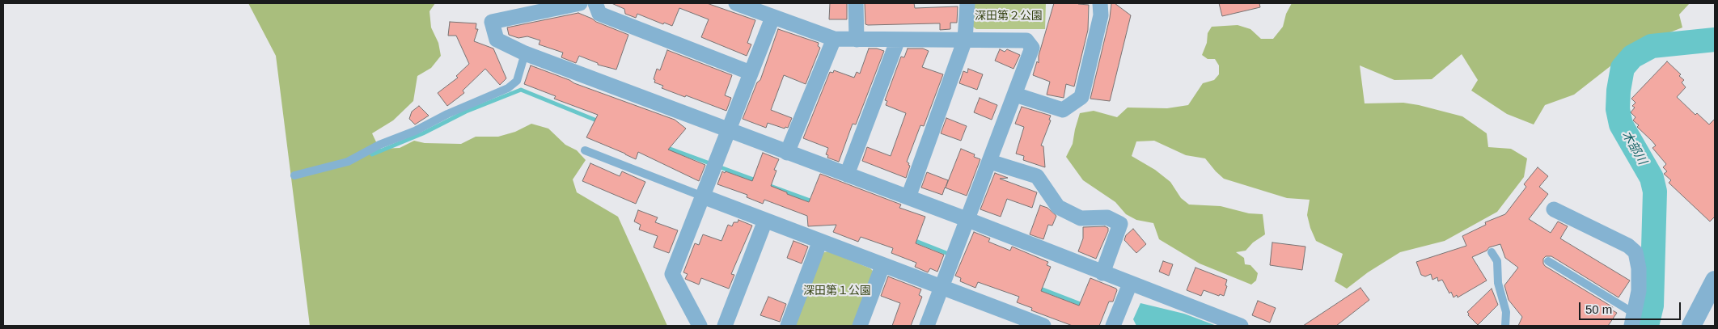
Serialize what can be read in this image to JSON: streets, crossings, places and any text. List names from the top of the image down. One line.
{"water":["木部川"],"parks":["深田第２公園","深田第１公園"],"scale_bar":"50 m"}
